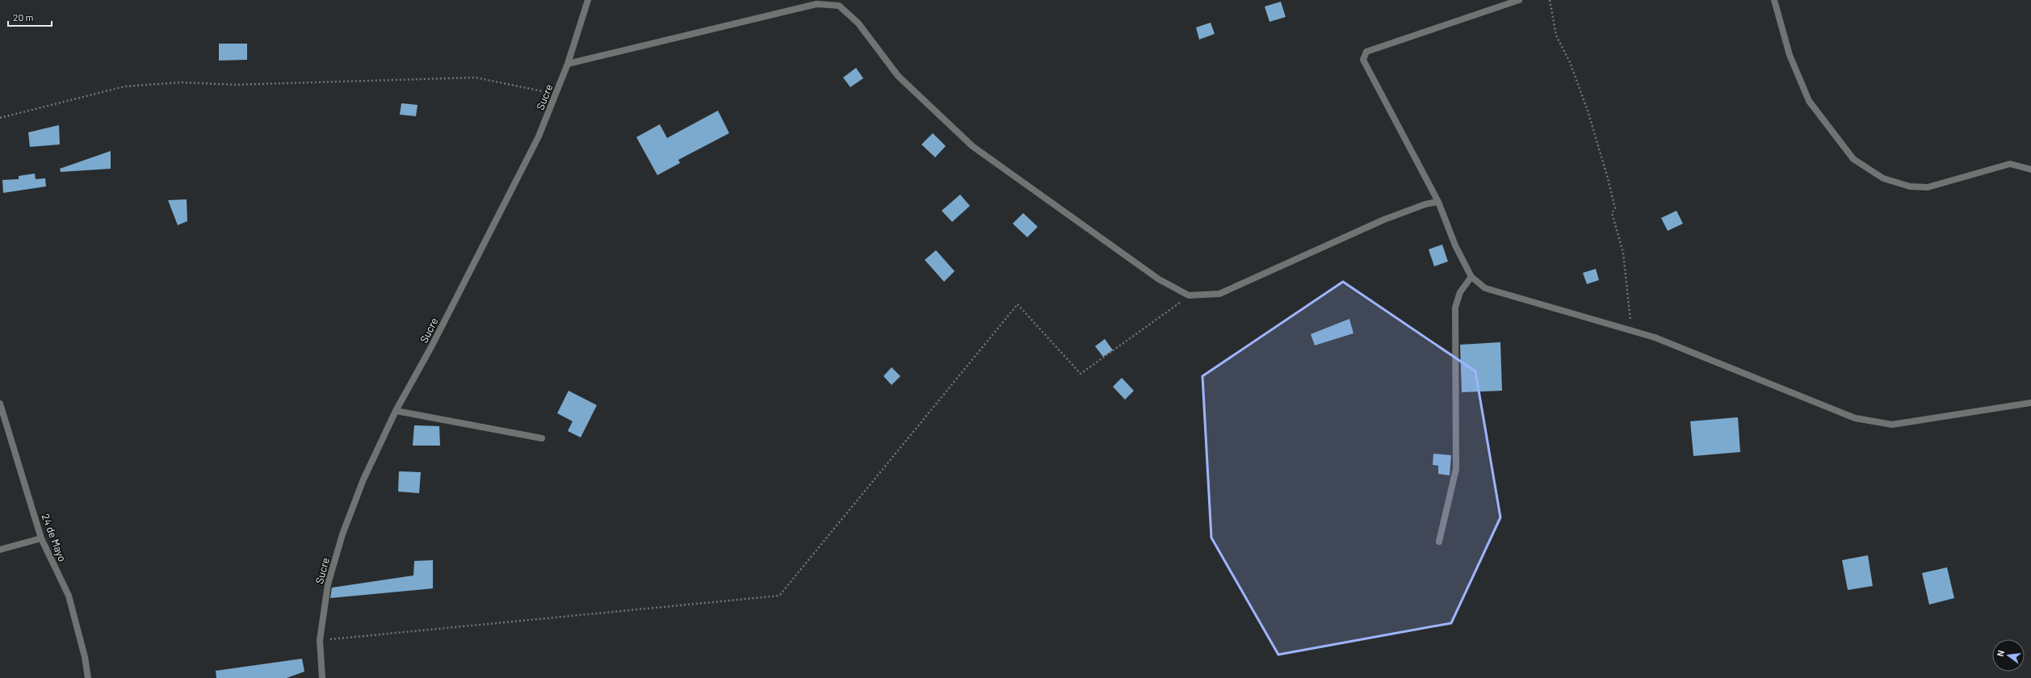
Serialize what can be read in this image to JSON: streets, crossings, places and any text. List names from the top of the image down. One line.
{"streets":{"street":["Sucre","24 de Mayo"]},"scale_bar":"20 m","north":"left"}
